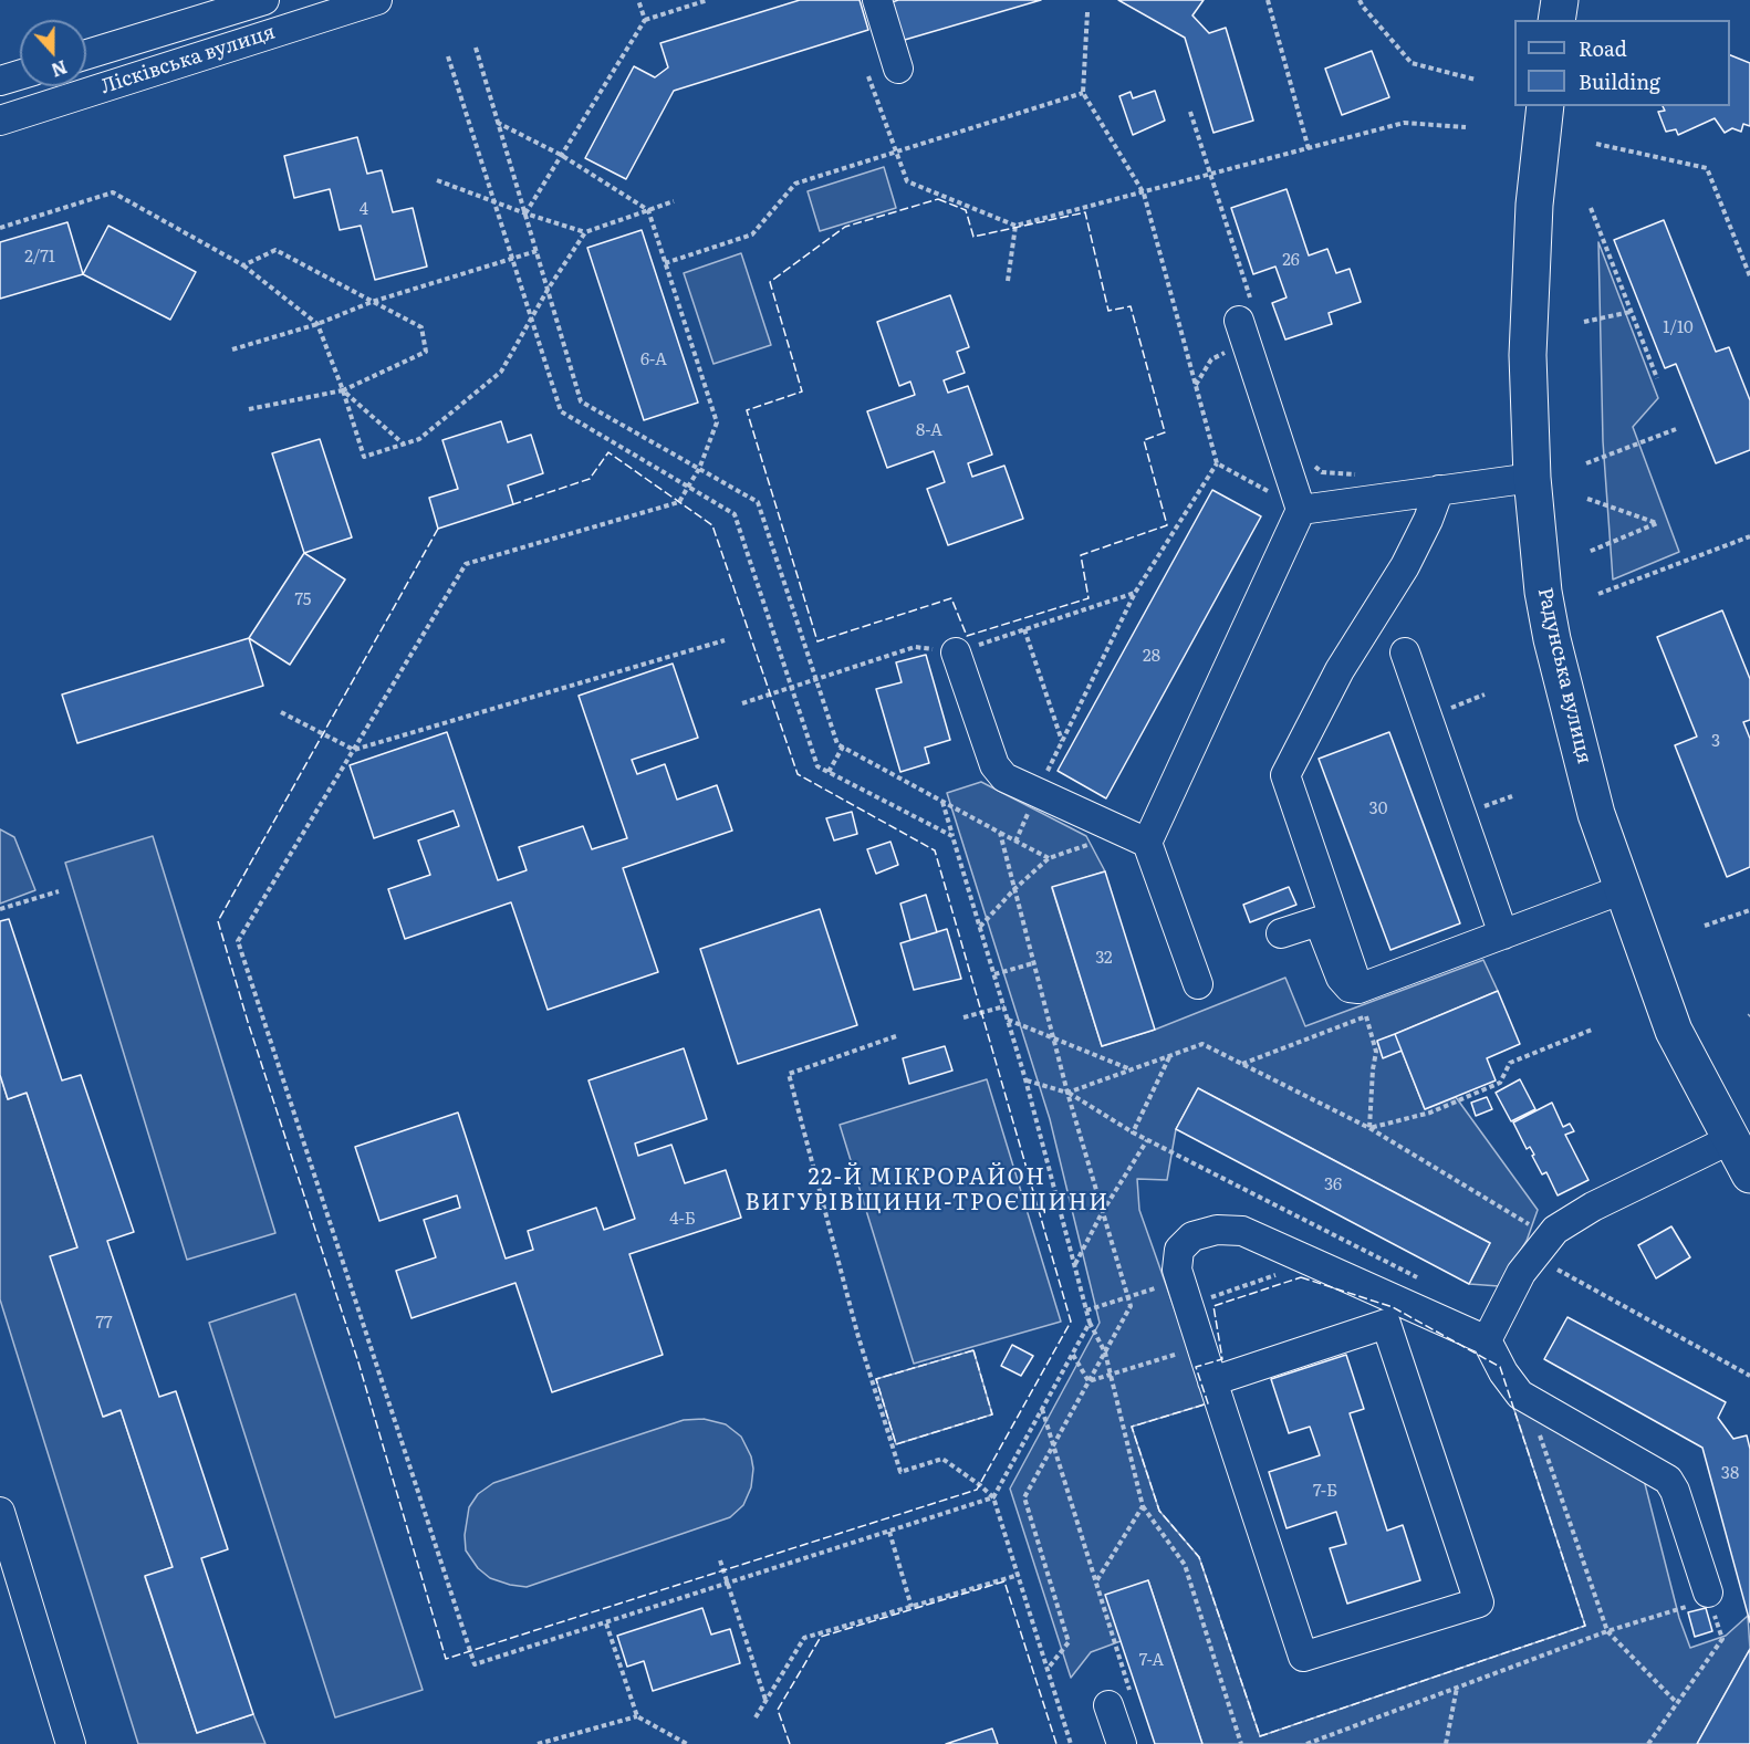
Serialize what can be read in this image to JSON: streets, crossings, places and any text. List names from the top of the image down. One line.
{"streets":{"main road":["Радунська вулиця"],"street":["Лісківська вулиця"]},"districts":["22-Й МІКРОРАЙОН ВИГУРІВЩИНИ-ТРОЄЩИНИ"],"house_numbers":["4","2/71","26","1/10","6-А","8-А","75","28","3","30","32","36","4-Б","77","38","7-Б","7-А"],"legend":["Road","Building"],"north":"bottom"}
